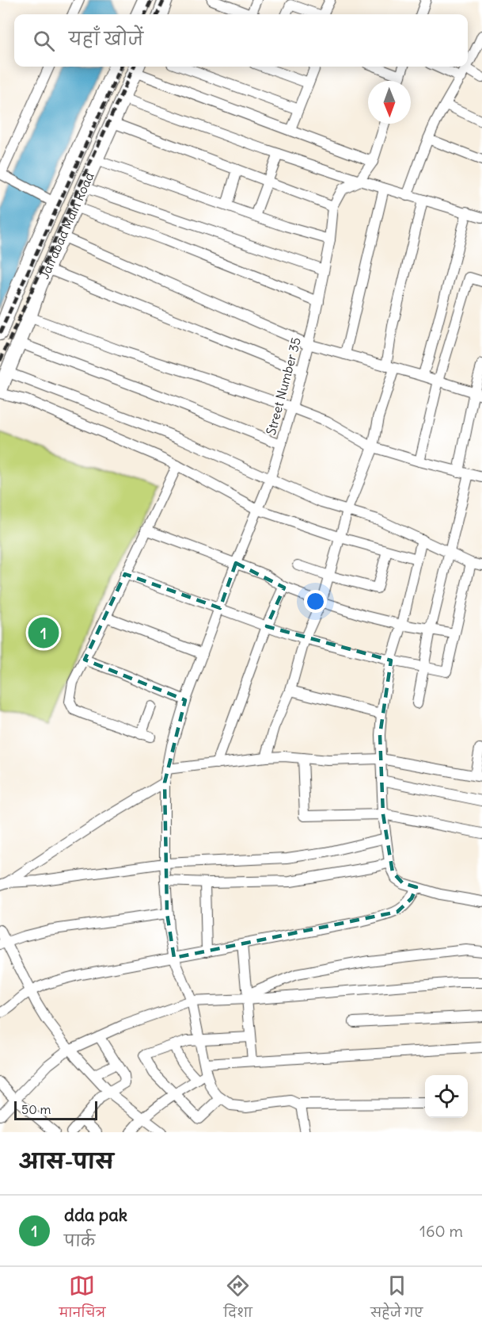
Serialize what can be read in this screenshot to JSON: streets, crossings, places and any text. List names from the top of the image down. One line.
{"streets":{"main road":["Jafrabad Main Road"],"street":["Street Number 35"]},"scale_bar":"50 m","north":"bottom","page":{"search":"यहाँ खोजें","pins":"1","scale":"50 m","heading":"आस-पास","list":[{"mark":"1","name":"dda pak","note":"पार्क","value":"160 m"}],"nav":["मानचित्र","दिशा","सहेजे गए"]}}
